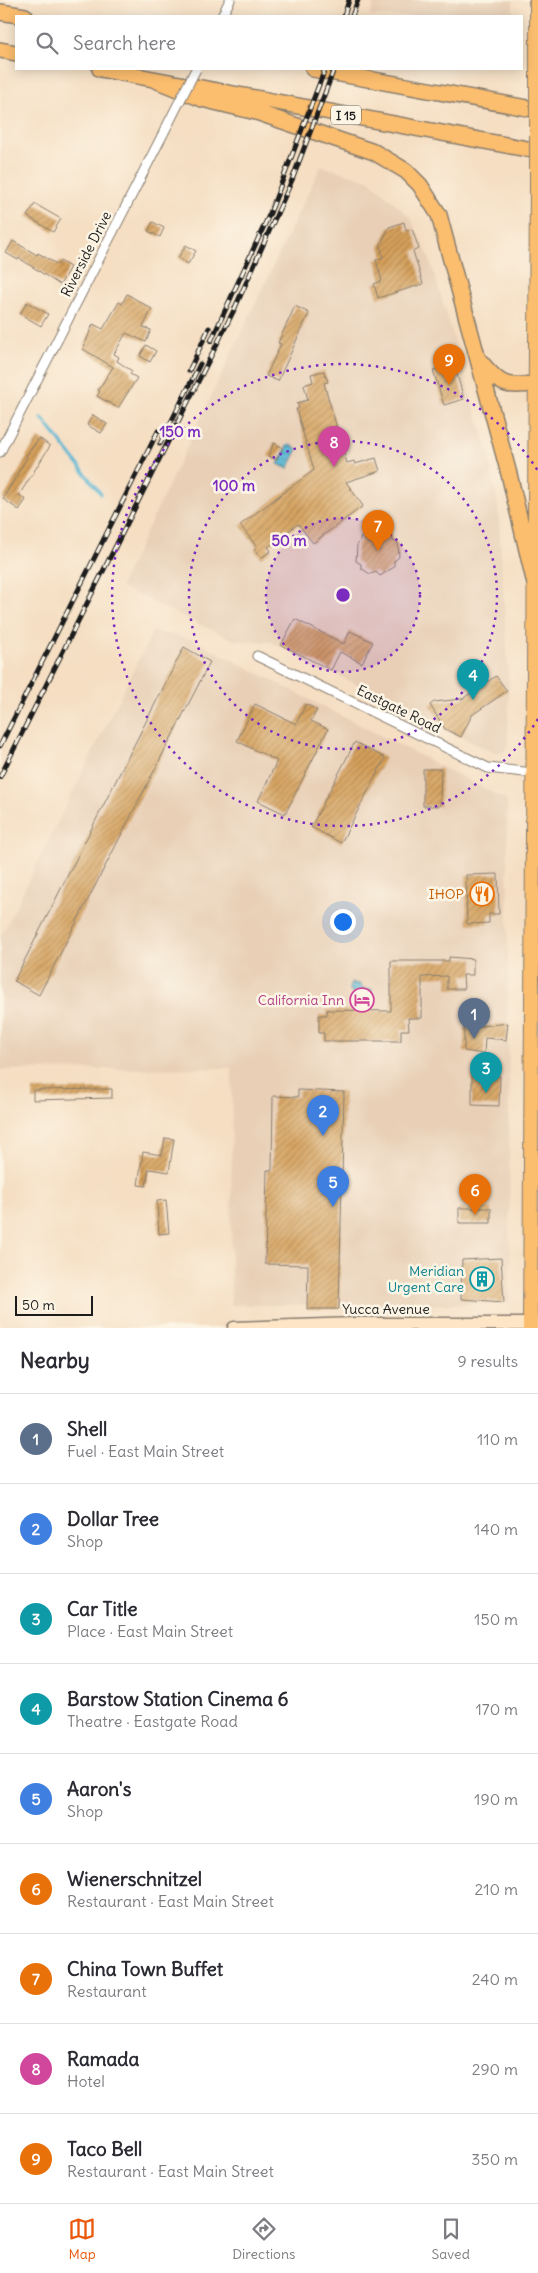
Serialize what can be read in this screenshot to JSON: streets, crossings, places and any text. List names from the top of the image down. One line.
{"streets":{"highway":["I 15"],"street":["Riverside Drive","Eastgate Road","Yucca Avenue"]},"places":{"restaurant":["IHOP"],"hotel":["California Inn"],"building":["Meridian Urgent Care"]},"scale_bar":"50 m","page":{"search":"Search here","pins":["9","8","7","4","1","3","2","5","6"],"scale":"50 m","heading":["Nearby","9 results"],"list":[{"mark":"1","name":"Shell","note":"Fuel · East Main Street","value":"110 m"},{"mark":"2","name":"Dollar Tree","note":"Shop","value":"140 m"},{"mark":"3","name":"Car Title","note":"Place · East Main Street","value":"150 m"},{"mark":"4","name":"Barstow Station Cinema 6","note":"Theatre · Eastgate Road","value":"170 m"},{"mark":"5","name":"Aaron's","note":"Shop","value":"190 m"},{"mark":"6","name":"Wienerschnitzel","note":"Restaurant · East Main Street","value":"210 m"},{"mark":"7","name":"China Town Buffet","note":"Restaurant","value":"240 m"},{"mark":"8","name":"Ramada","note":"Hotel","value":"290 m"},{"mark":"9","name":"Taco Bell","note":"Restaurant · East Main Street","value":"350 m"}],"nav":["Map","Directions","Saved"]},"rings":["150 m","100 m","50 m"]}
